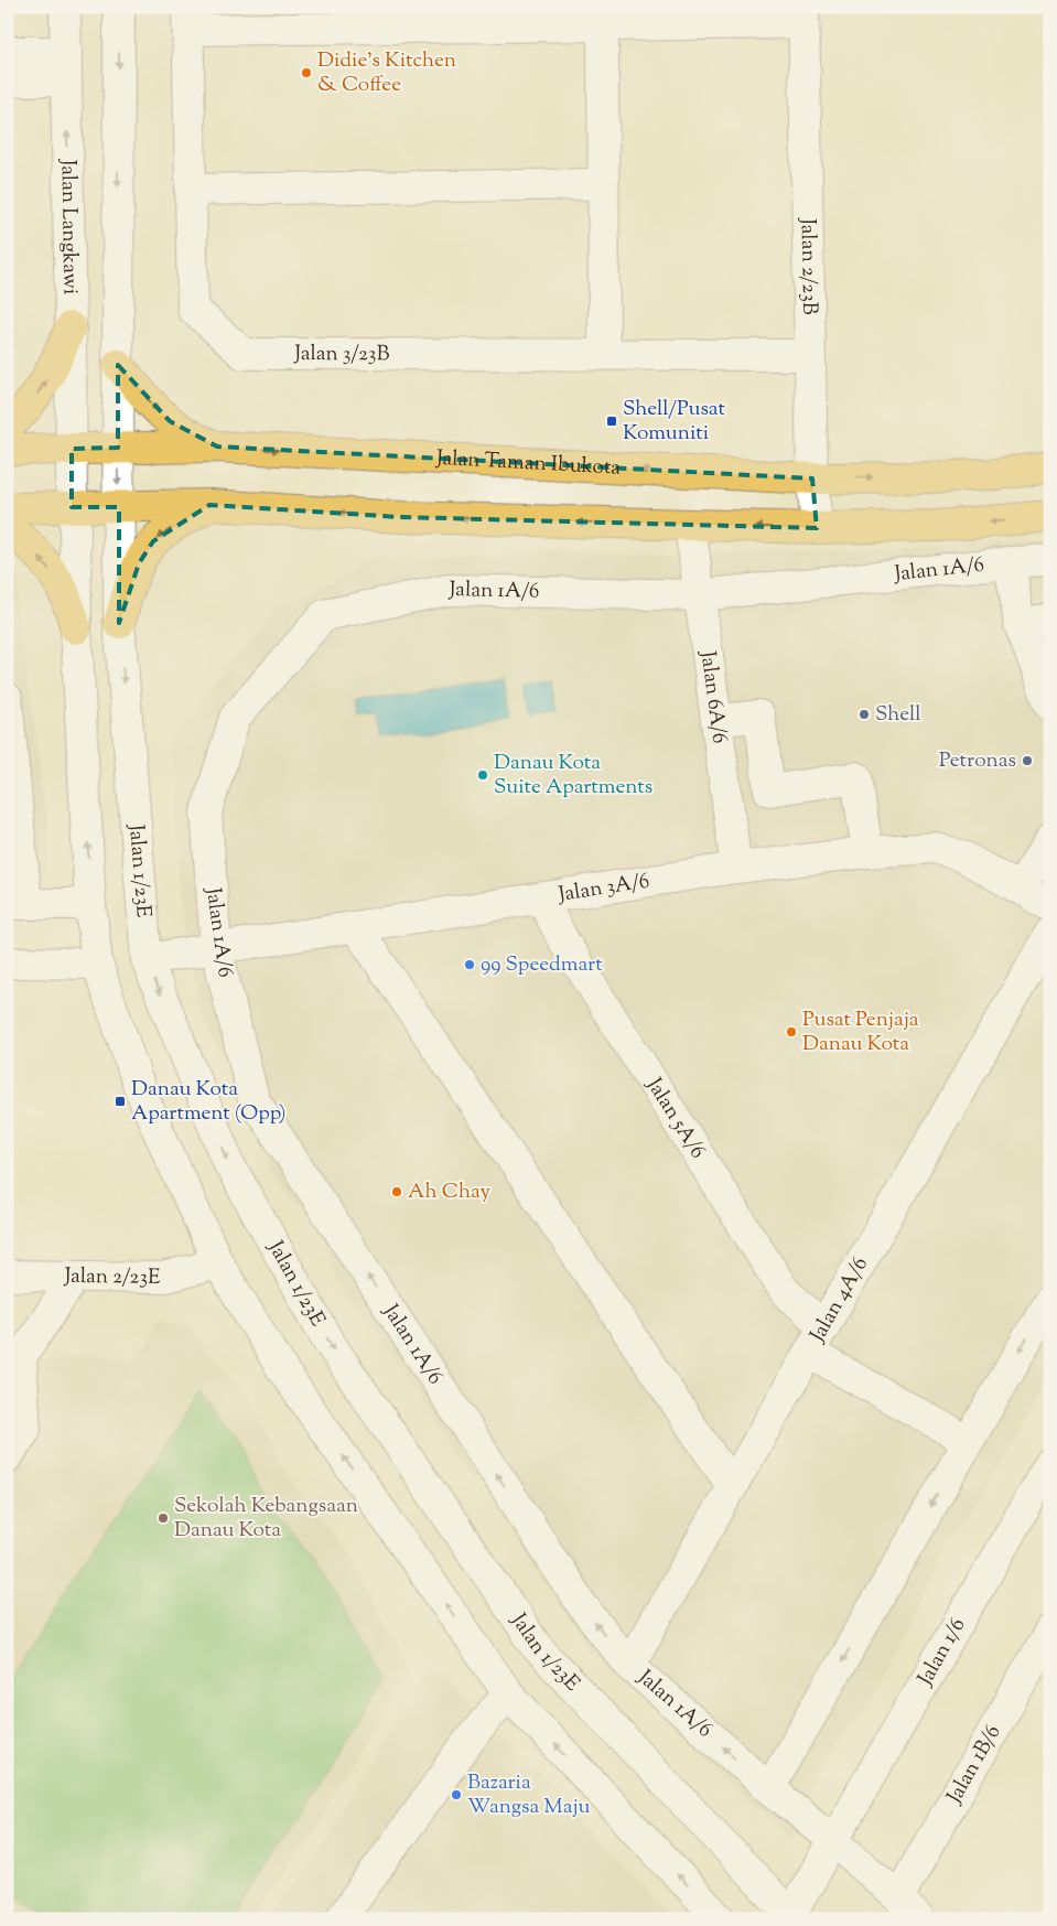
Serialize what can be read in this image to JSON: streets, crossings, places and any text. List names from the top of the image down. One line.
{"streets":{"main road":["Jalan Taman Ibukota"],"street":["Jalan Langkawi","Jalan 2/23B","Jalan 3/23B","Jalan 1A/6","Jalan 6A/6","Jalan 1/23E","Jalan 3A/6","Jalan 5A/6","Jalan 2/23E","Jalan 4A/6","Jalan 1/6","Jalan 1B/6"]},"crossings":[["Jalan Langkawi","Jalan Taman Ibukota"],["Jalan 2/23B","Jalan 3/23B"],["Jalan 2/23B","Jalan Taman Ibukota"],["Jalan Taman Ibukota","Jalan 1/23E"],["Jalan 1A/6","Jalan 6A/6"],["Jalan 1A/6","Jalan 3A/6"],["Jalan 1A/6","Jalan 4A/6"],["Jalan 1A/6","Jalan 1/6"],["Jalan 6A/6","Jalan 3A/6"],["Jalan 1/23E","Jalan 3A/6"],["Jalan 1/23E","Jalan 1/6"],["Jalan 3A/6","Jalan 5A/6"],["Jalan 5A/6","Jalan 4A/6"]],"places":{"other":["Didie's Kitchen & Coffee","Shell","Petronas","Danau Kota Suite Apartments","99 Speedmart","Pusat Penjaja Danau Kota","Ah Chay","Sekolah Kebangsaan Danau Kota","Bazaria Wangsa Maju"],"transit":["Shell/Pusat Komuniti","Danau Kota Apartment (Opp)"]}}
